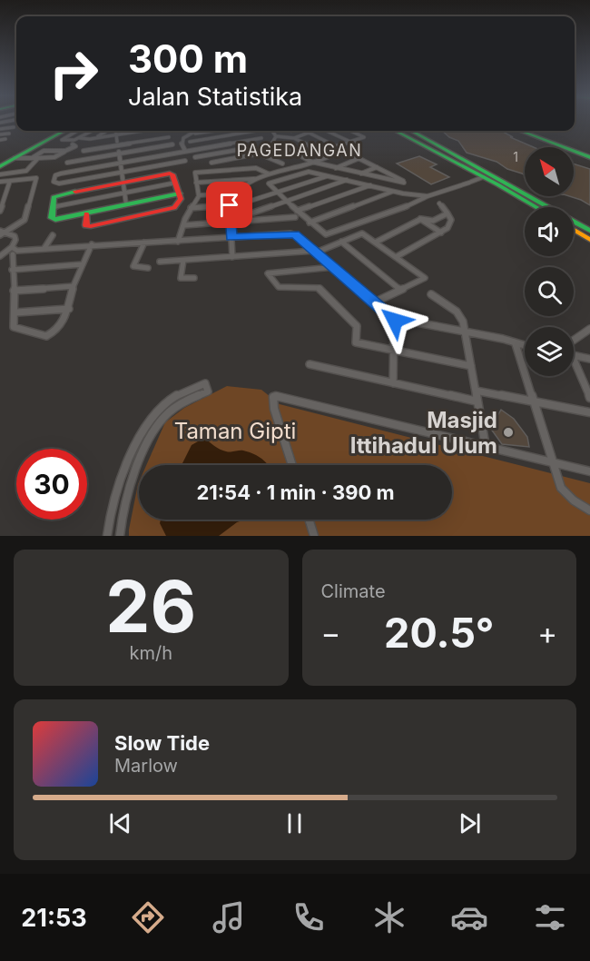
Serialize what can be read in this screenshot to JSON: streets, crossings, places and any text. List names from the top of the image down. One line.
{"districts":["PAGEDANGAN"],"parks":["Taman Gipti"],"places":["Masjid Ittihadul Ulum"],"house_numbers":["1"],"north":"top left","page":{"turn":["300 m","Jalan Statistika"],"limit":"30","trip":"21:54 · 1 min · 390 m","tile":[["26","km/h"],"Climate"],"heat":["−","20.5°","+"],"song":["Slow Tide","Marlow"],"tabs":"21:53"}}
